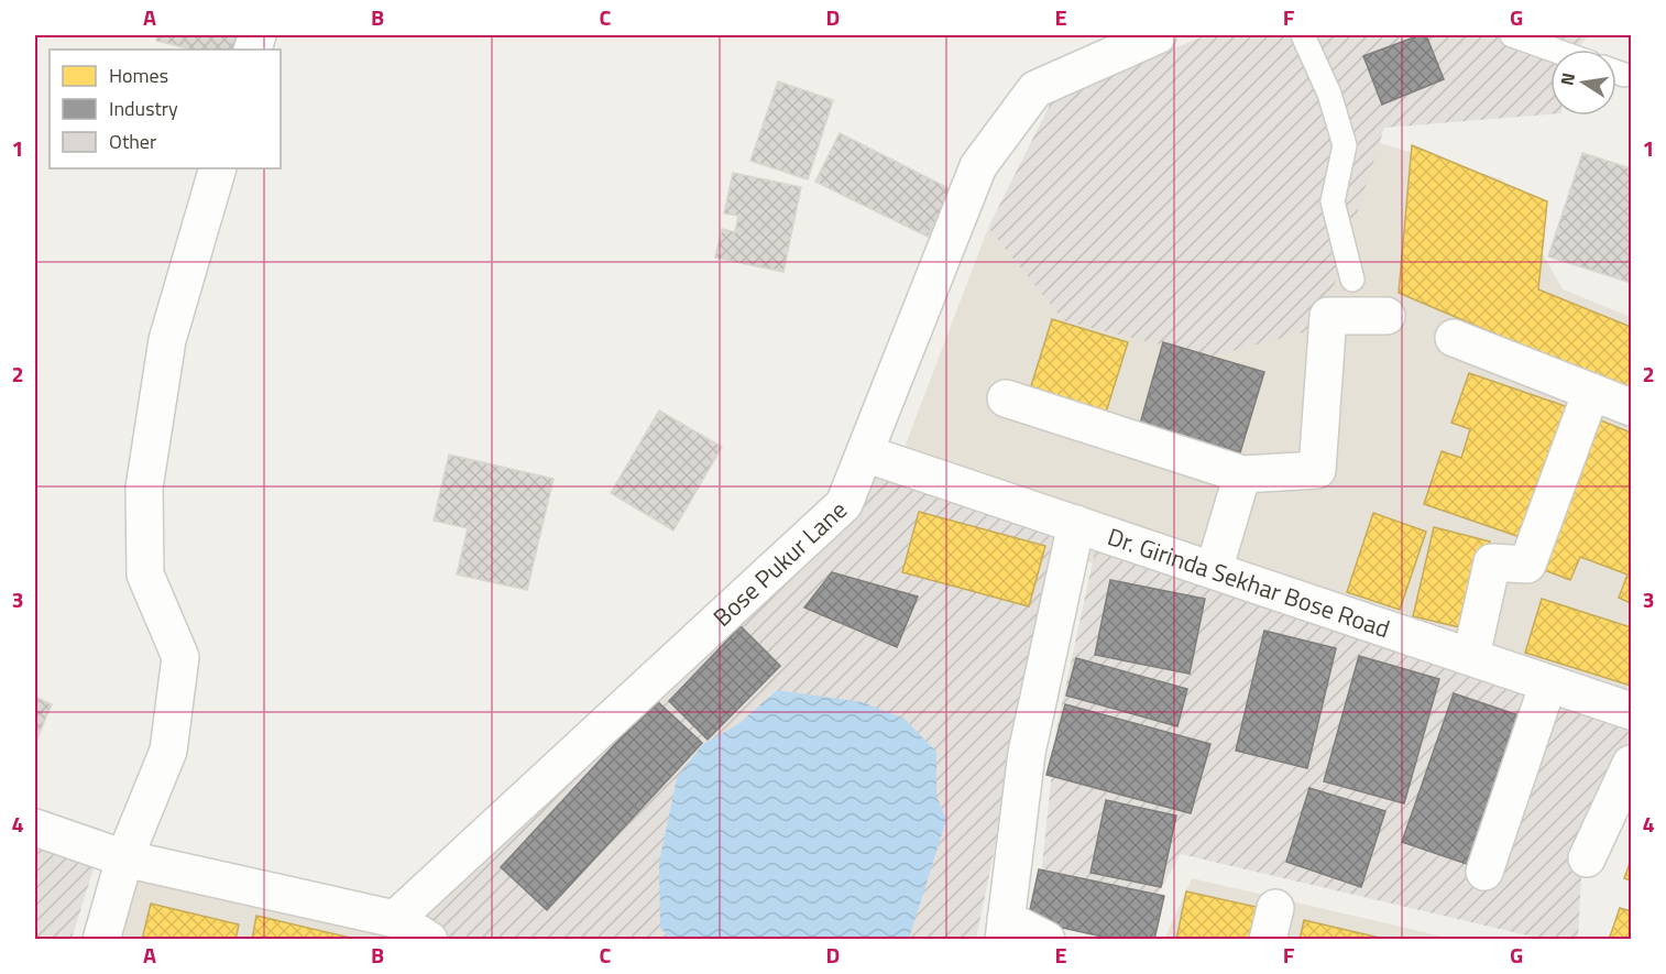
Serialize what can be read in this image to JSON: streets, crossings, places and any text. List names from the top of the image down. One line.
{"streets":{"street":["Bose Pukur Lane","Dr. Girinda Sekhar Bose Road"]},"crossings":[["Bose Pukur Lane","Dr. Girinda Sekhar Bose Road"]],"legend":["Homes","Industry","Other"],"north":"left","grid":{"columns":["A","B","C","D","E","F","G"],"rows":["1","2","3","4"]}}
